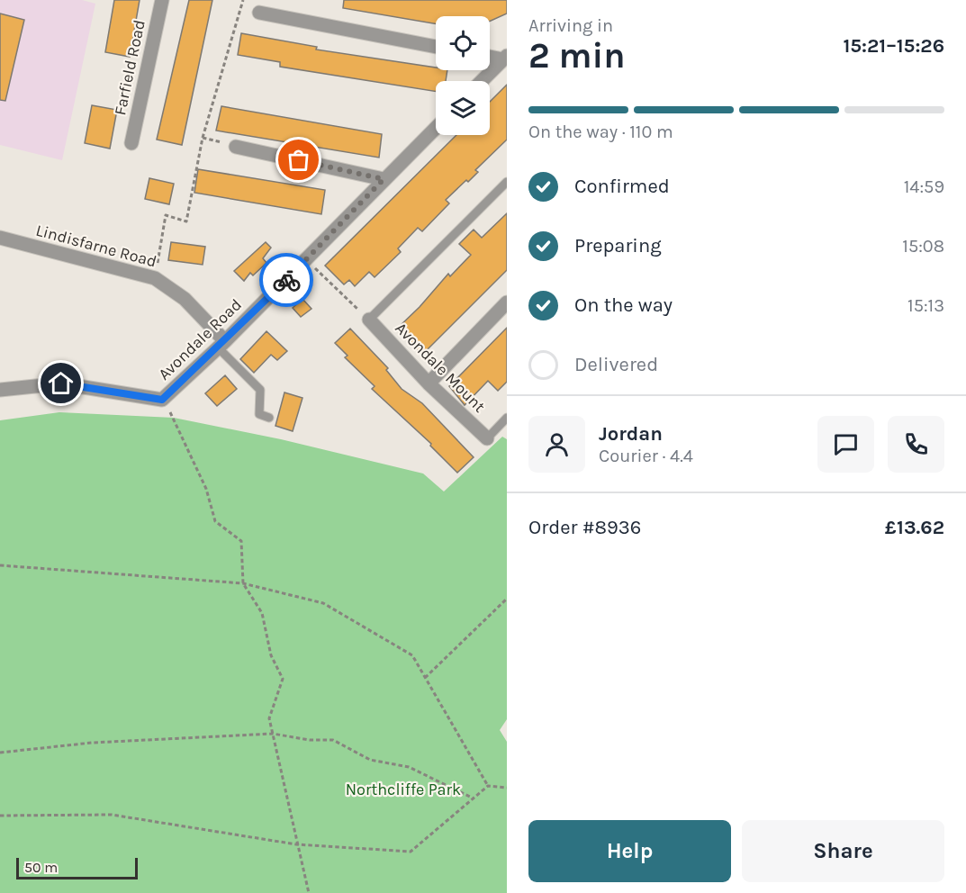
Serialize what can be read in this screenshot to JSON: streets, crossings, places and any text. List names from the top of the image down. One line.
{"streets":{"street":["Farfield Road","Lindisfarne Road","Avondale Road","Avondale Mount"]},"crossings":[["Lindisfarne Road","Avondale Road"]],"parks":["Northcliffe Park"],"scale_bar":"50 m","page":{"heading":["2 min","Arriving in","15:21–15:26"],"panel":["Jordan","Courier · 4.4","Order #8936","£13.62"],"bar":"On the way · 110 m","list":[["Confirmed","14:59"],["Preparing","15:08"],["On the way","15:13"],"Delivered"],"buttons":["Help","Share"],"scale":"50 m"}}
